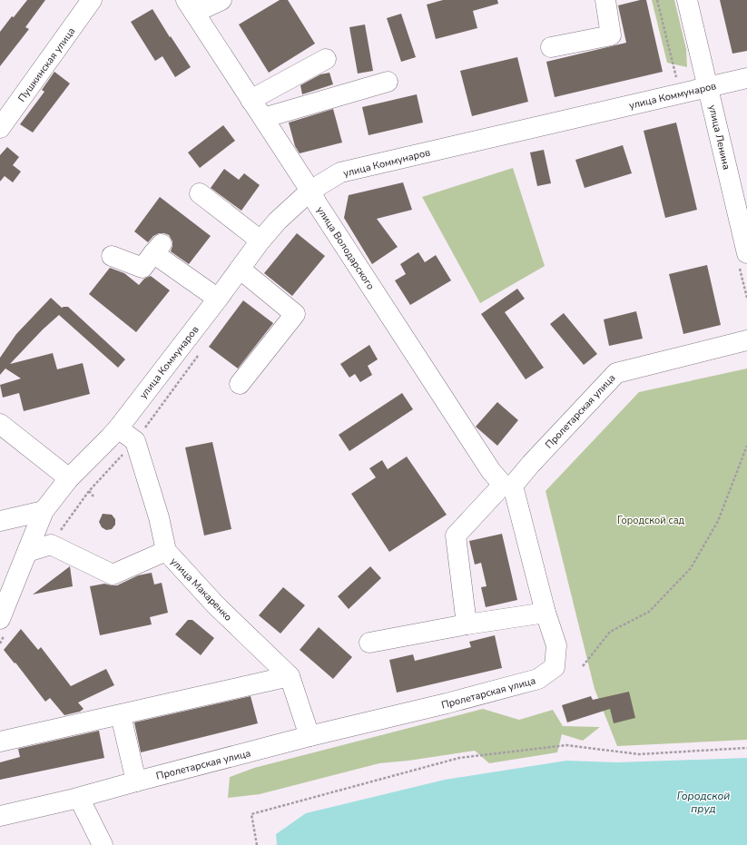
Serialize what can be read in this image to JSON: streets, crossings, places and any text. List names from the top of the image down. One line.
{"streets":{"street":["Пушкинская улица","улица Коммунаров","улица Ленина","улица Володарского","Пролетарская улица","улица Макаренко"]},"crossings":[["улица Коммунаров","улица Ленина"],["улица Коммунаров","улица Володарского"],["улица Володарского","Пролетарская улица"],["Пролетарская улица","улица Макаренко"]],"water":["Городской пруд"],"parks":["Городской сад"]}
